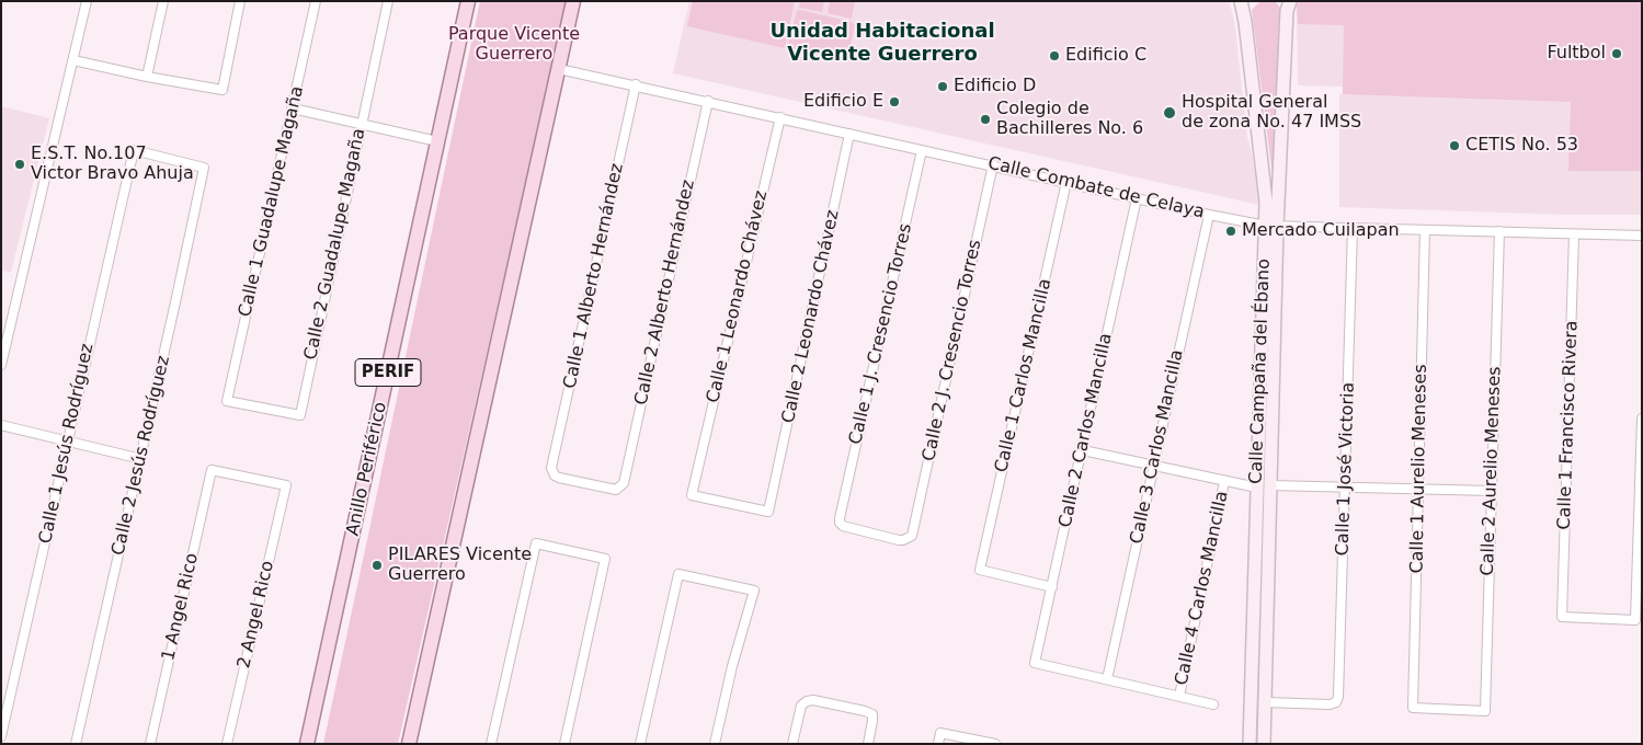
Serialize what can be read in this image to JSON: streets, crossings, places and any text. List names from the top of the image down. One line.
{"streets":{"main road":["PERIF","Anillo Periférico"],"street":["Calle Combate de Celaya","Calle 1 Guadalupe Magaña","Calle 2 Guadalupe Magaña","Calle 1 Alberto Hernández","Calle 2 Alberto Hernández","Calle 1 Leonardo Chávez","Calle 2 Leonardo Chávez","Calle 1 J. Cresencio Torres","Calle 2 J. Cresencio Torres","Calle Campaña del Ébano","Calle 1 Carlos Mancilla","Calle 1 Francisco Rivera","Calle 2 Carlos Mancilla","Calle 1 Jesús Rodríguez","Calle 3 Carlos Mancilla","Calle 2 Jesús Rodríguez","Calle 1 José Victoria","Calle 1 Aurelio Meneses","Calle 2 Aurelio Meneses","Calle 4 Carlos Mancilla","1 Angel Rico","2 Angel Rico"]},"crossings":[["Calle Combate de Celaya","Calle 1 Alberto Hernández"],["Calle Combate de Celaya","Calle 2 Alberto Hernández"],["Calle Combate de Celaya","Calle 1 Leonardo Chávez"],["Calle Combate de Celaya","Calle 2 Leonardo Chávez"],["Calle Combate de Celaya","Calle 1 J. Cresencio Torres"],["Calle Combate de Celaya","Calle 2 J. Cresencio Torres"],["Calle Combate de Celaya","Calle Campaña del Ébano"],["Calle Combate de Celaya","Calle 1 Carlos Mancilla"],["Calle Combate de Celaya","Calle 1 Francisco Rivera"],["Calle Combate de Celaya","Calle 2 Carlos Mancilla"],["Calle Combate de Celaya","Calle 3 Carlos Mancilla"],["Calle Combate de Celaya","Calle 1 José Victoria"],["Calle Combate de Celaya","Calle 1 Aurelio Meneses"],["Calle Combate de Celaya","Calle 2 Aurelio Meneses"],["Calle 1 Guadalupe Magaña","Calle 2 Guadalupe Magaña"],["Calle 1 Alberto Hernández","Calle 2 Alberto Hernández"],["Calle 1 Leonardo Chávez","Calle 2 Leonardo Chávez"],["Calle 1 J. Cresencio Torres","Calle 2 J. Cresencio Torres"],["Calle Campaña del Ébano","Calle 1 José Victoria"],["Calle 1 Carlos Mancilla","Calle 2 Carlos Mancilla"],["Calle 2 Carlos Mancilla","Calle 3 Carlos Mancilla"],["Calle 1 Jesús Rodríguez","Calle 2 Jesús Rodríguez"],["Calle 1 Aurelio Meneses","Calle 2 Aurelio Meneses"],["1 Angel Rico","2 Angel Rico"]],"districts":["Unidad Habitacional Vicente Guerrero"],"parks":["Parque Vicente Guerrero"],"places":["Fultbol","Edificio C","Edificio D","Edificio E","Hospital General de zona No. 47 IMSS","Colegio de Bachilleres No. 6","CETIS No. 53","E.S.T. No.107 Victor Bravo Ahuja","Mercado Cuilapan","PILARES Vicente Guerrero"]}
